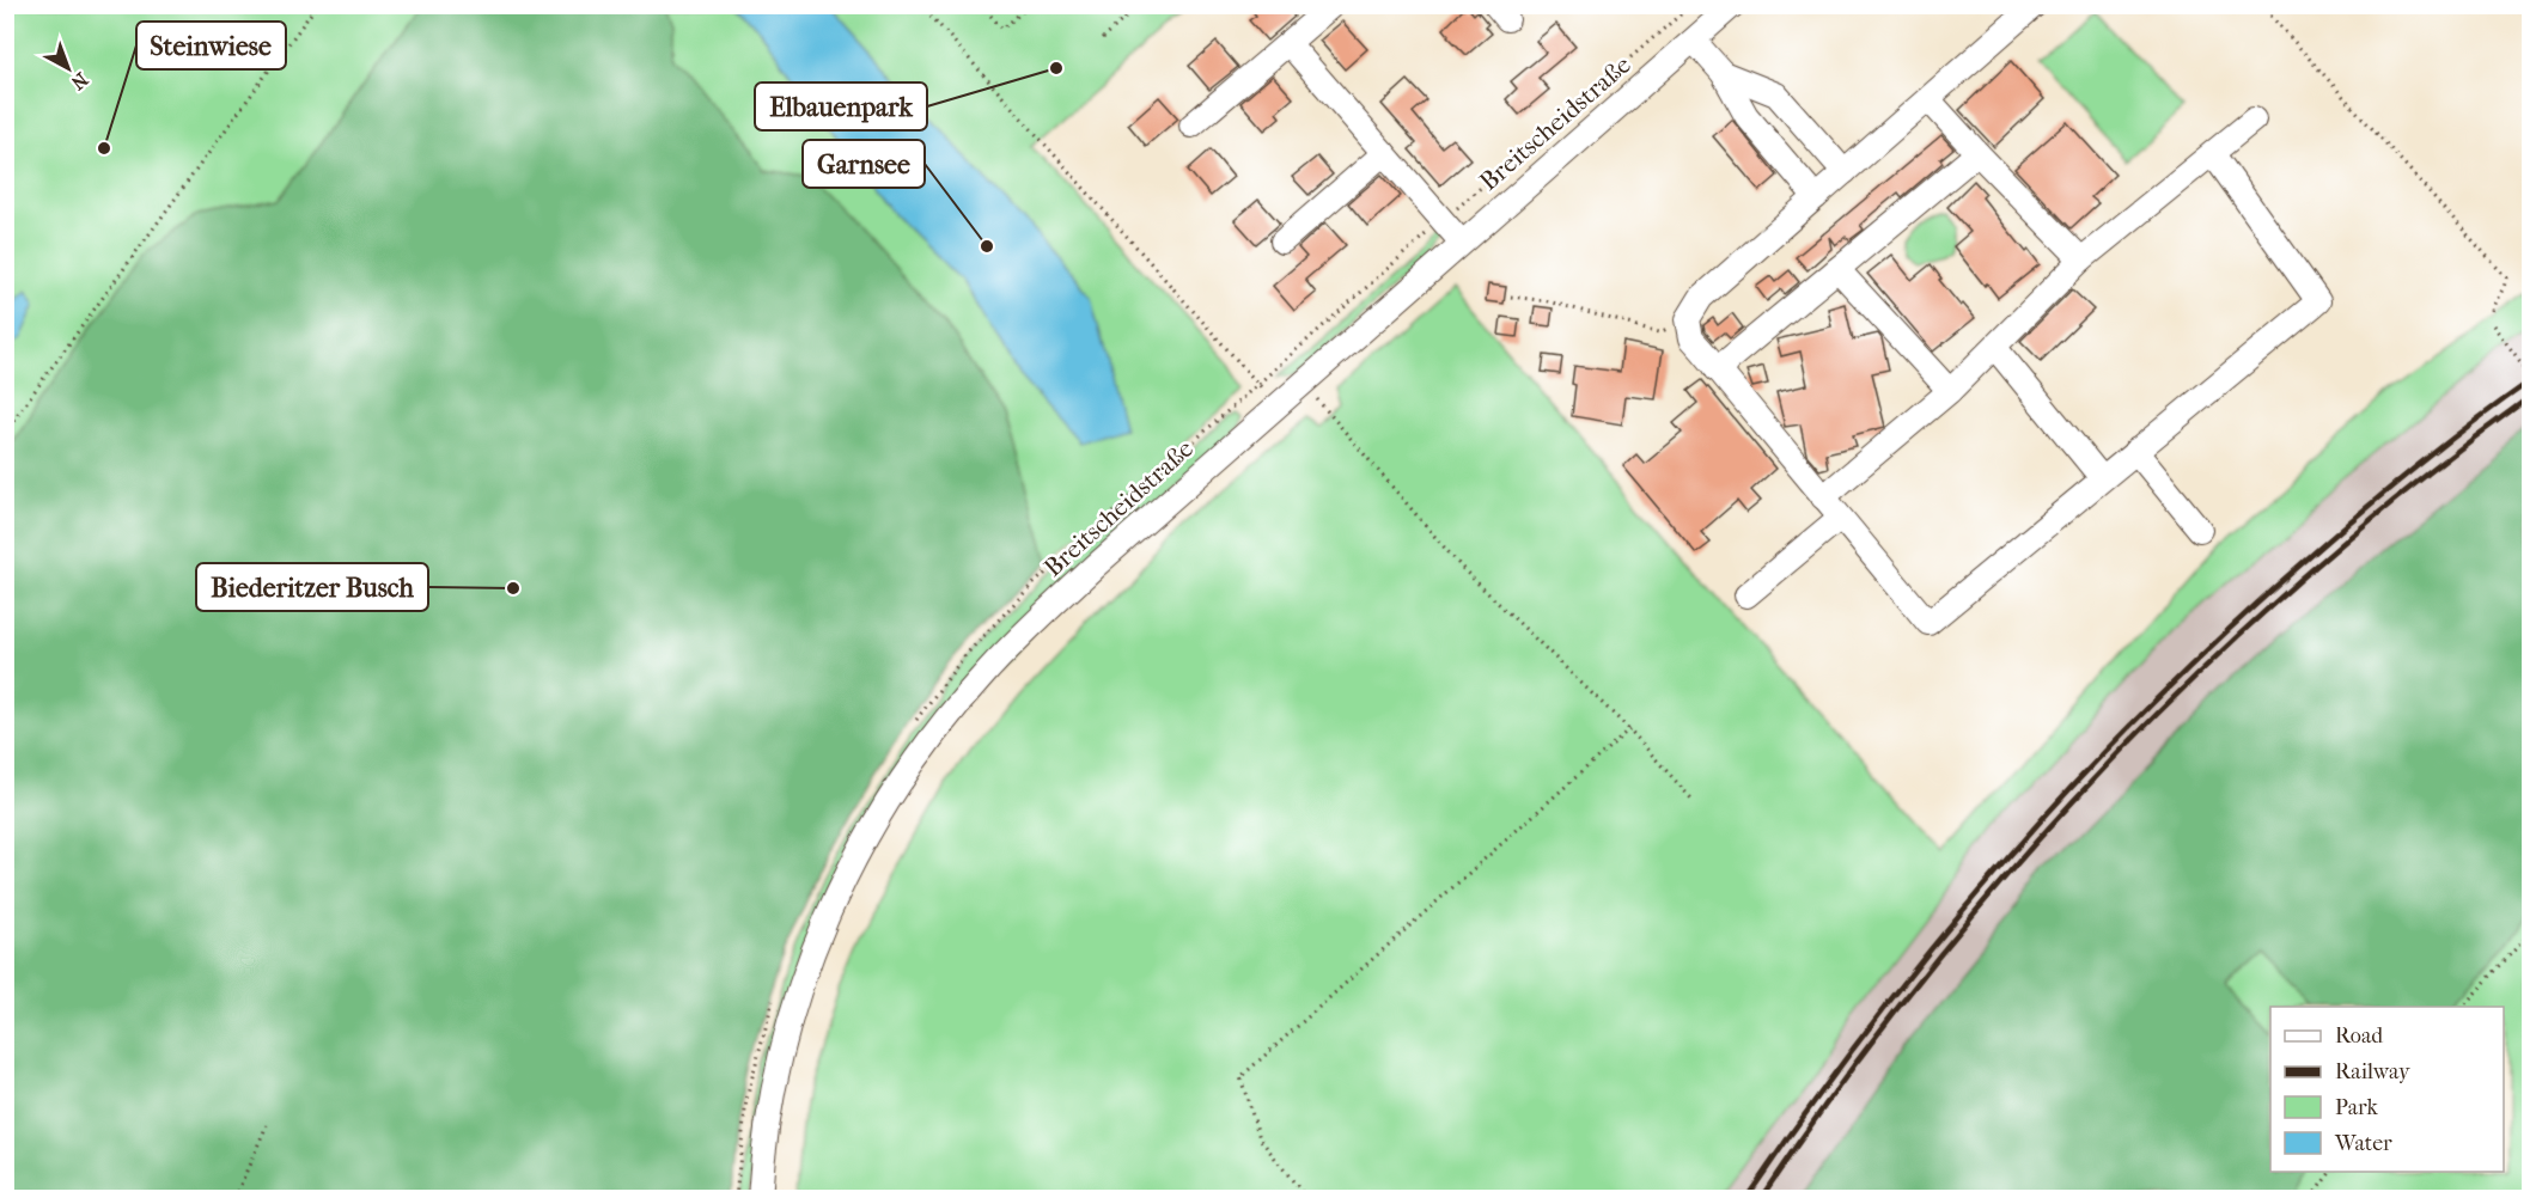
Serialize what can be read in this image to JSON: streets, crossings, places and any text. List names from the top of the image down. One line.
{"streets":{"street":["Breitscheidstraße"]},"places":["Elbauenpark","Steinwiese","Garnsee","Biederitzer Busch"],"legend":["Road","Railway","Park","Water"],"north":"bottom right"}
